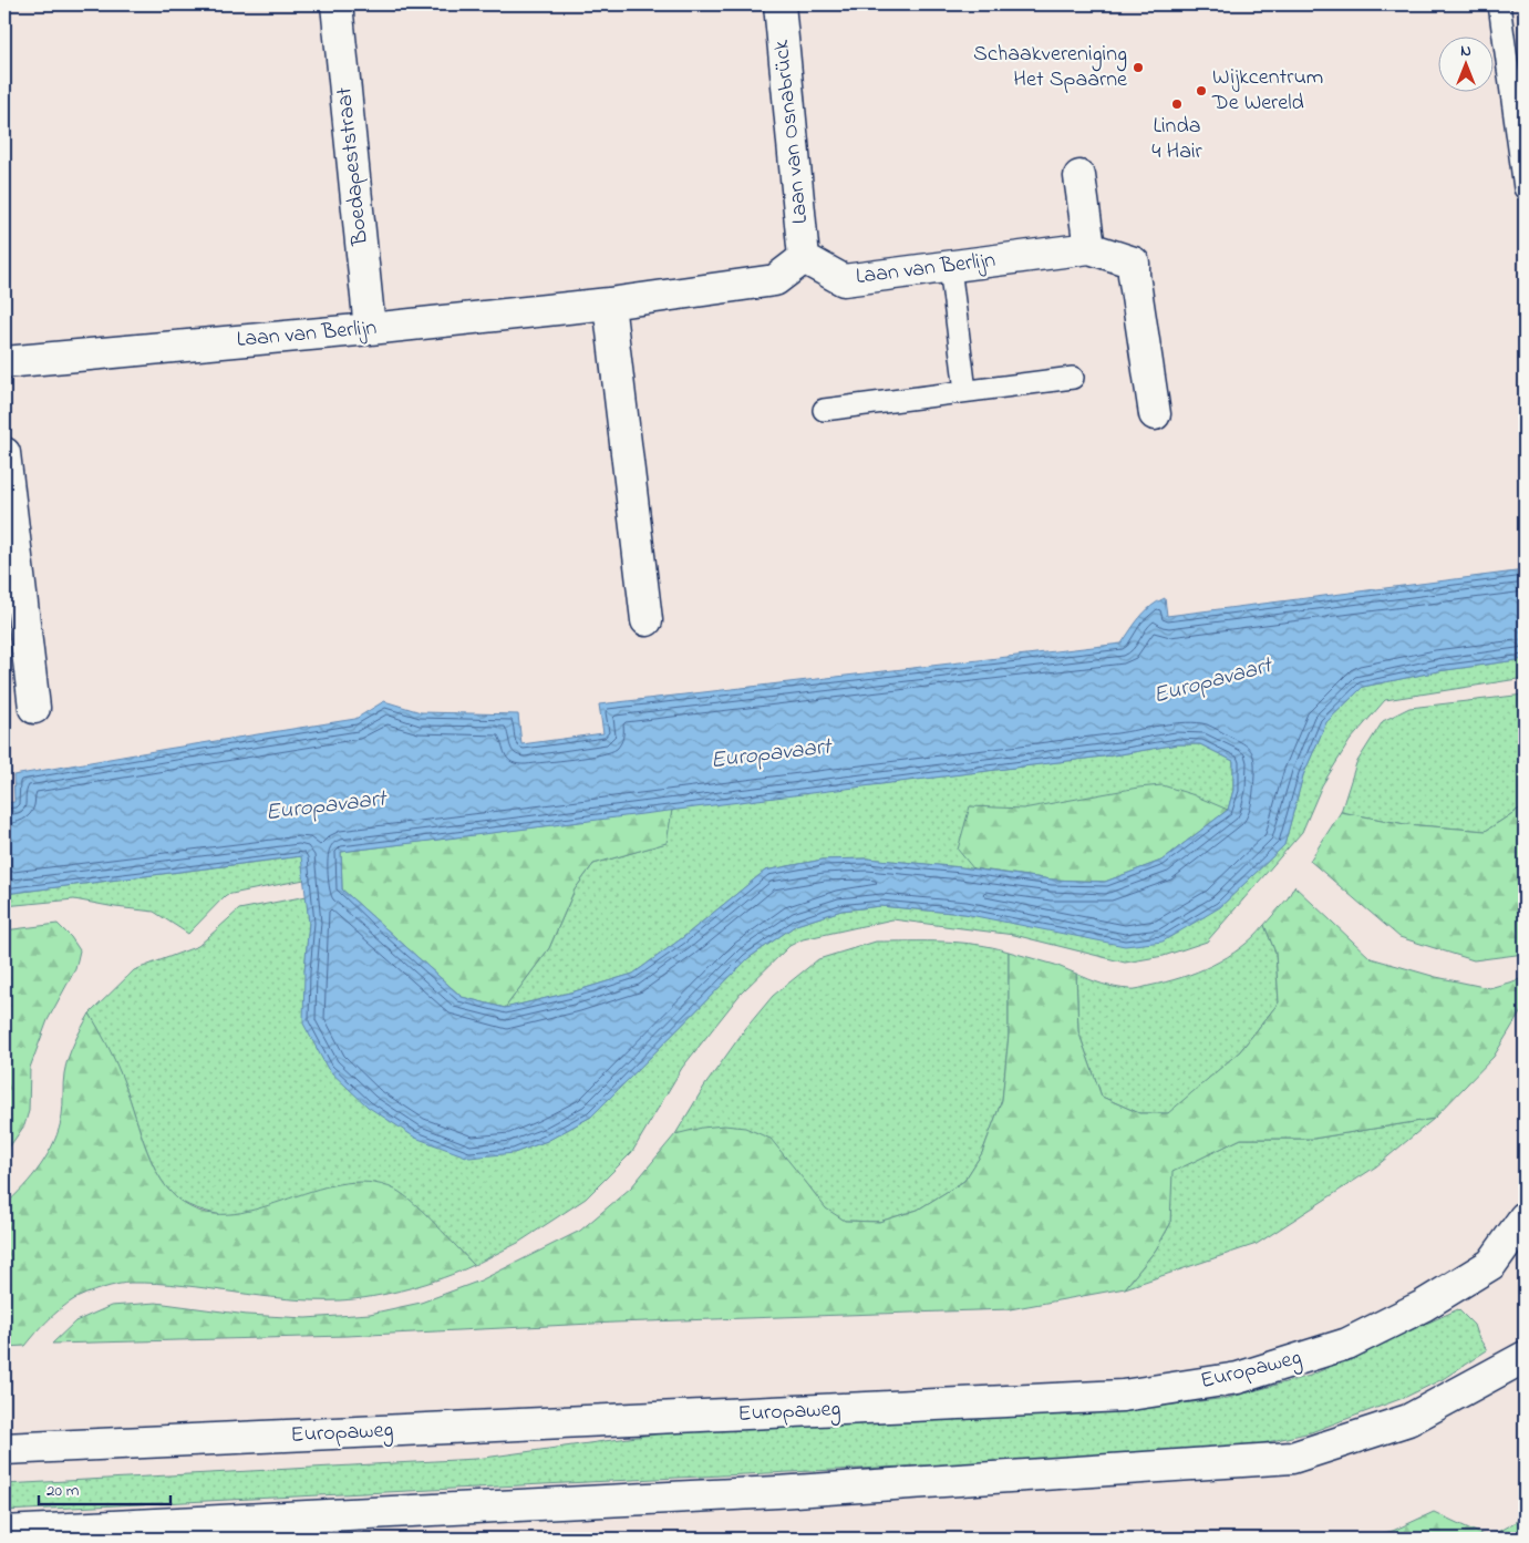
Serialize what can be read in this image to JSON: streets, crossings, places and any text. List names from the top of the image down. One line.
{"streets":{"main road":["Laan van Osnabrück","Boedapeststraat","Laan van Berlijn","Europaweg"]},"crossings":[["Laan van Osnabrück","Laan van Berlijn"],["Boedapeststraat","Laan van Berlijn"]],"water":["Europavaart"],"places":["Schaakvereniging Het Spaarne","Wijkcentrum De Wereld","Linda 4 Hair"],"scale_bar":"20 m","north":"top"}
